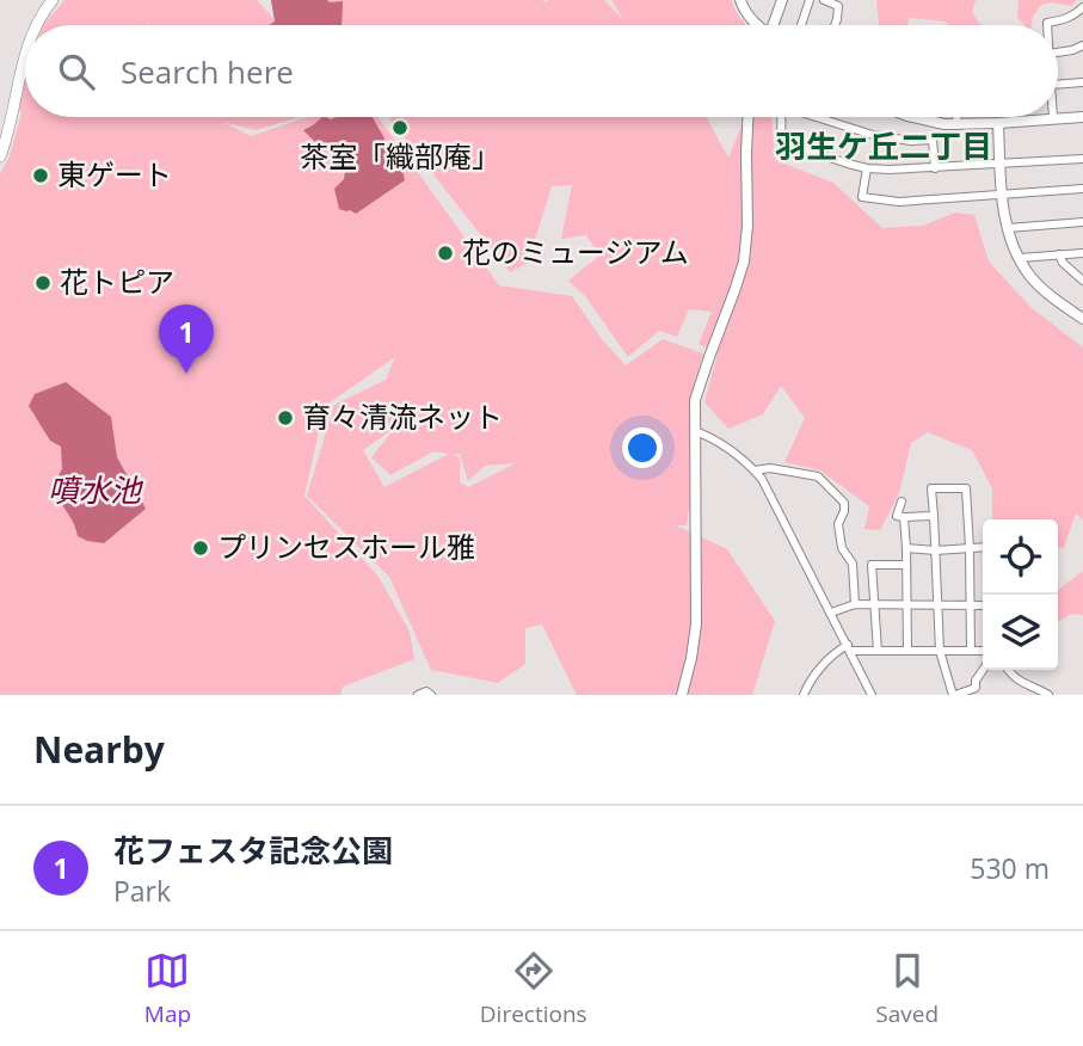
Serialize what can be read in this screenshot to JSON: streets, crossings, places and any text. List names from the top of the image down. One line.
{"districts":["羽生ケ丘二丁目"],"water":["噴水池"],"places":["茶室「織部庵」","東ゲート","花のミュージアム","花トピア","育々清流ネット","プリンセスホール雅"],"page":{"search":"Search here","pins":"1","heading":"Nearby","list":[{"mark":"1","name":"花フェスタ記念公園","note":"Park","value":"530 m"}],"nav":["Map","Directions","Saved"]}}
